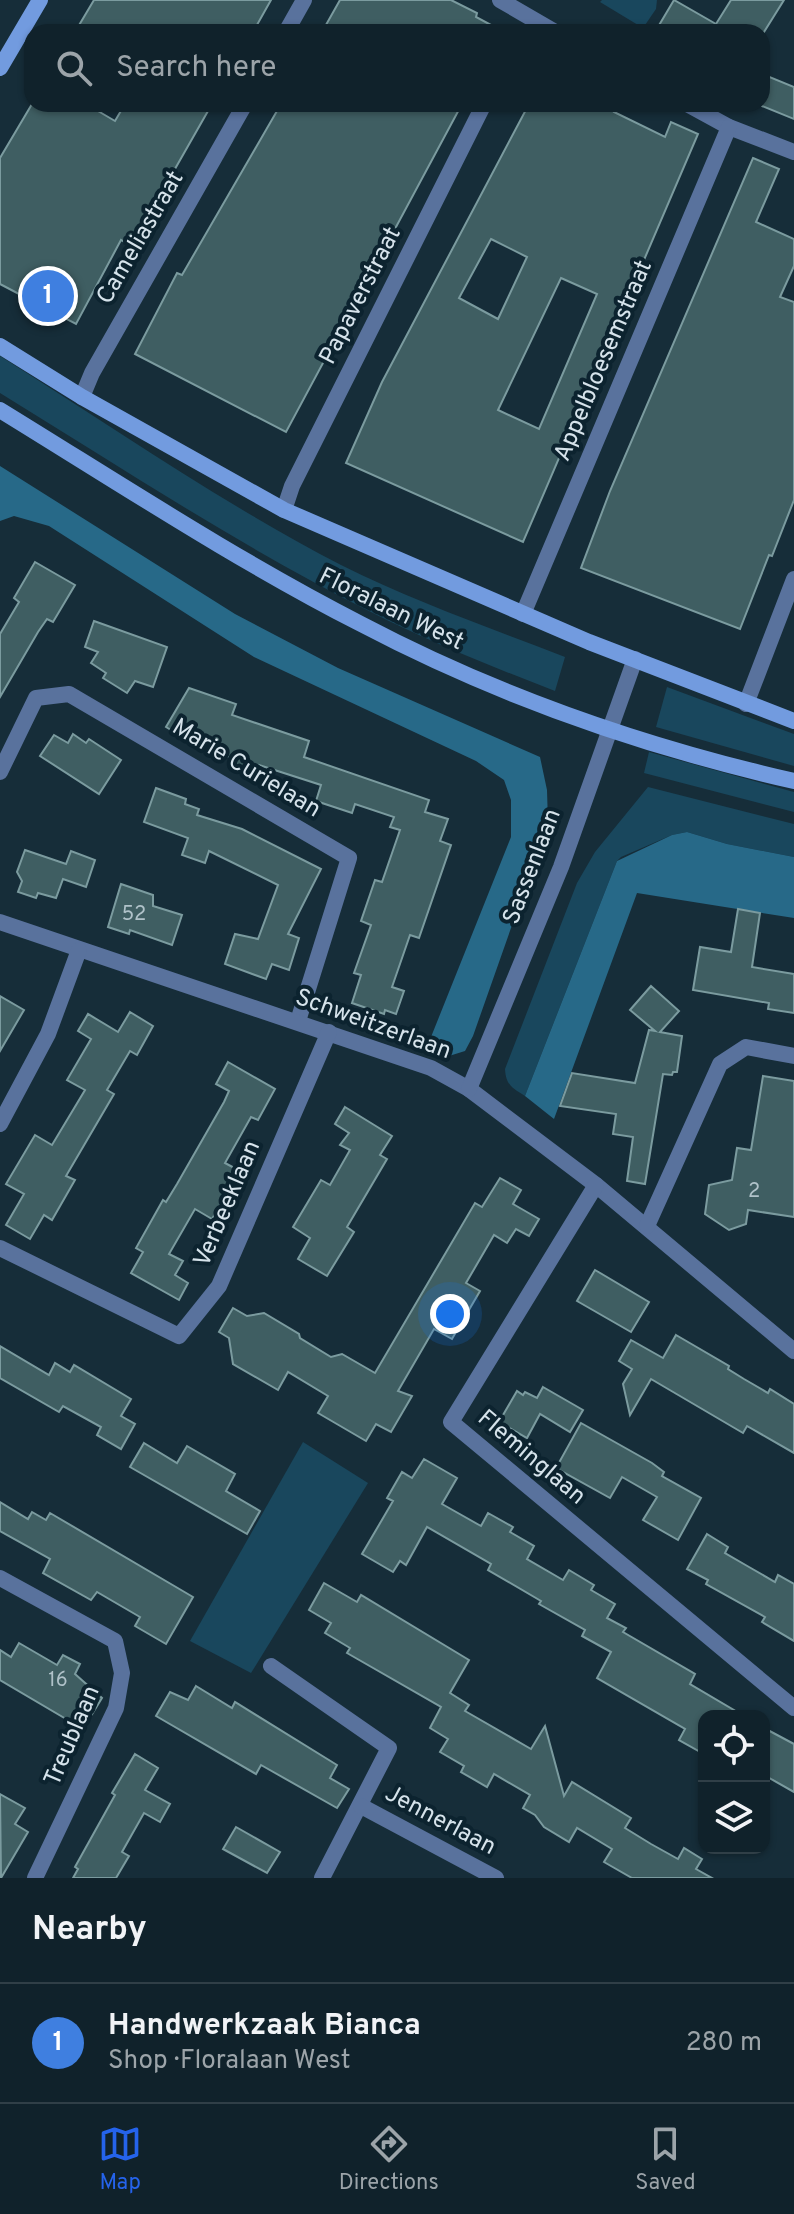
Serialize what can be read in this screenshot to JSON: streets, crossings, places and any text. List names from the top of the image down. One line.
{"streets":{"main road":["Floralaan West"],"street":["Cameliastraat","Papaverstraat","Appelbloesemstraat","Marie Curielaan","Sassenlaan","Schweitzerlaan","Verbeeklaan","Fleminglaan","Treublaan","Jennerlaan"]},"crossings":[["Cameliastraat","Floralaan West"],["Papaverstraat","Floralaan West"],["Appelbloesemstraat","Floralaan West"],["Floralaan West","Sassenlaan"],["Marie Curielaan","Schweitzerlaan"],["Sassenlaan","Schweitzerlaan"],["Schweitzerlaan","Verbeeklaan"],["Schweitzerlaan","Fleminglaan"]],"house_numbers":["52","2","16"],"page":{"search":"Search here","pins":"1","heading":"Nearby","list":[{"mark":"1","name":"Handwerkzaak Bianca","note":"Shop · Floralaan West","value":"280 m"}],"nav":["Map","Directions","Saved"]}}
